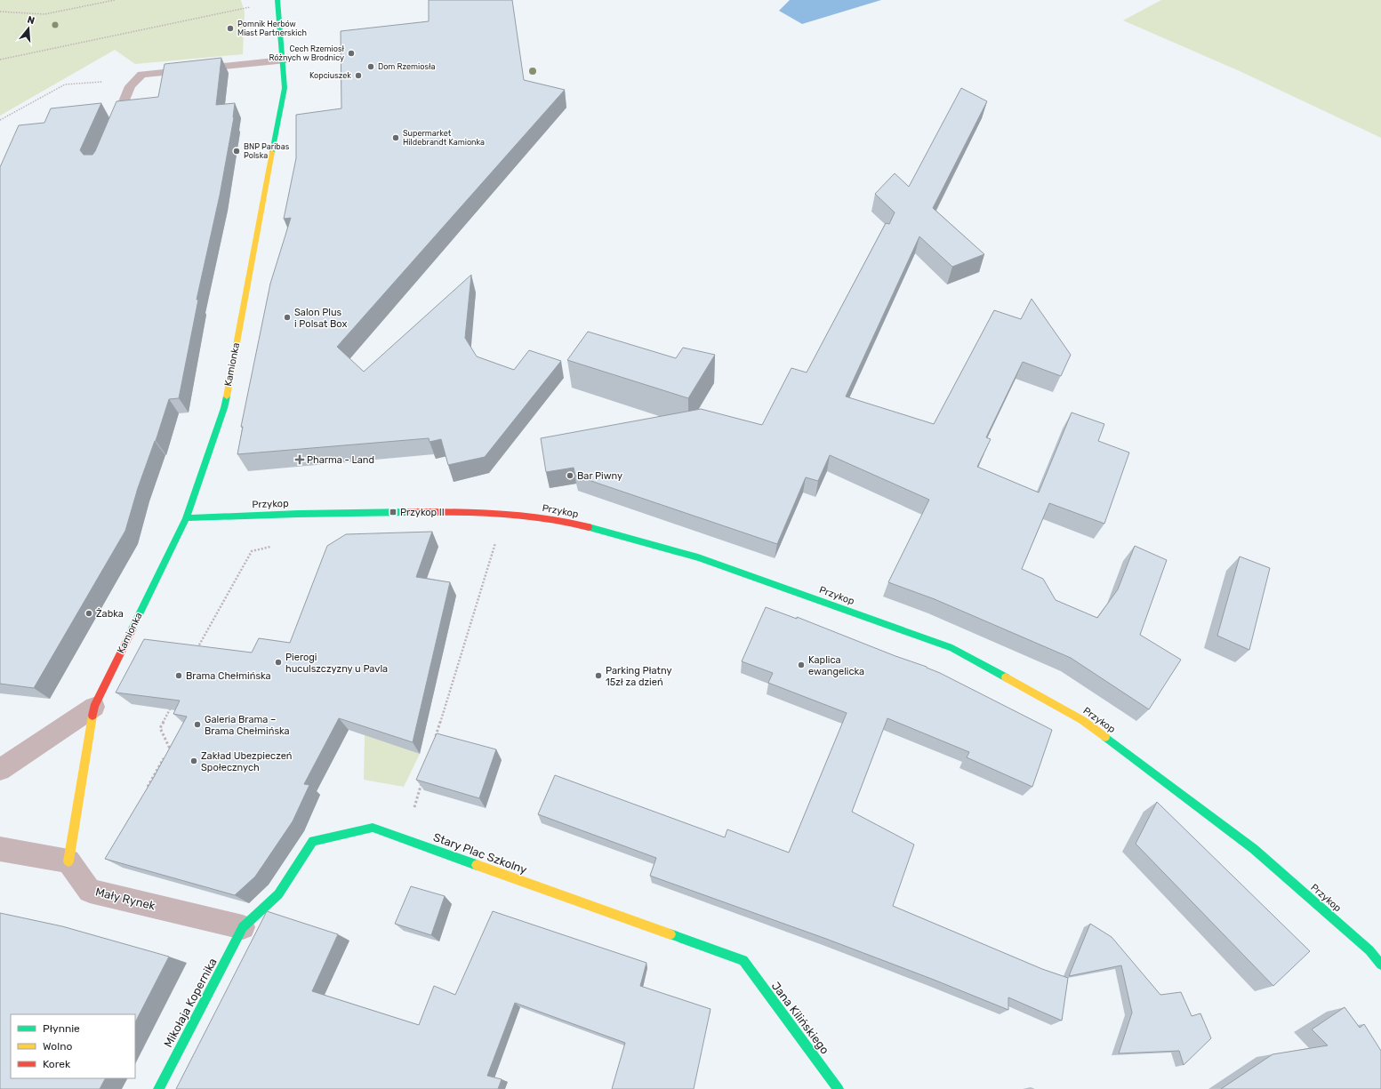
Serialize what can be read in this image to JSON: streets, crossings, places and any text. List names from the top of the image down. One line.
{"streets":{"street":["Kamionka","Przykop","Stary Plac Szkolny","Mały Rynek","Mikołaja Kopernika","Jana Kilińskiego"]},"crossings":[["Kamionka","Przykop"],["Kamionka","Mały Rynek"],["Stary Plac Szkolny","Mały Rynek"],["Stary Plac Szkolny","Mikołaja Kopernika"],["Stary Plac Szkolny","Jana Kilińskiego"],["Mały Rynek","Mikołaja Kopernika"]],"places":{"other":["Pomnik Herbów Miast Partnerskich","Cech Rzemiosł Różnych w Brodnicy","Dom Rzemiosła","Kopciuszek","Supermarket Hildebrandt Kamionka","BNP Paribas Polska","Salon Plus i Polsat Box","Bar Piwny","Żabka","Pierogi huculszczyzny u Pavla","Kaplica ewangelicka","Brama Chełmińska","Parking Płatny 15zł za dzień","Galeria Brama – Brama Chełmińska","Zakład Ubezpieczeń Społecznych"],"health":["Pharma - Land"],"transit":["Przykop II"]},"legend":["Płynnie","Wolno","Korek"],"north":"top"}
